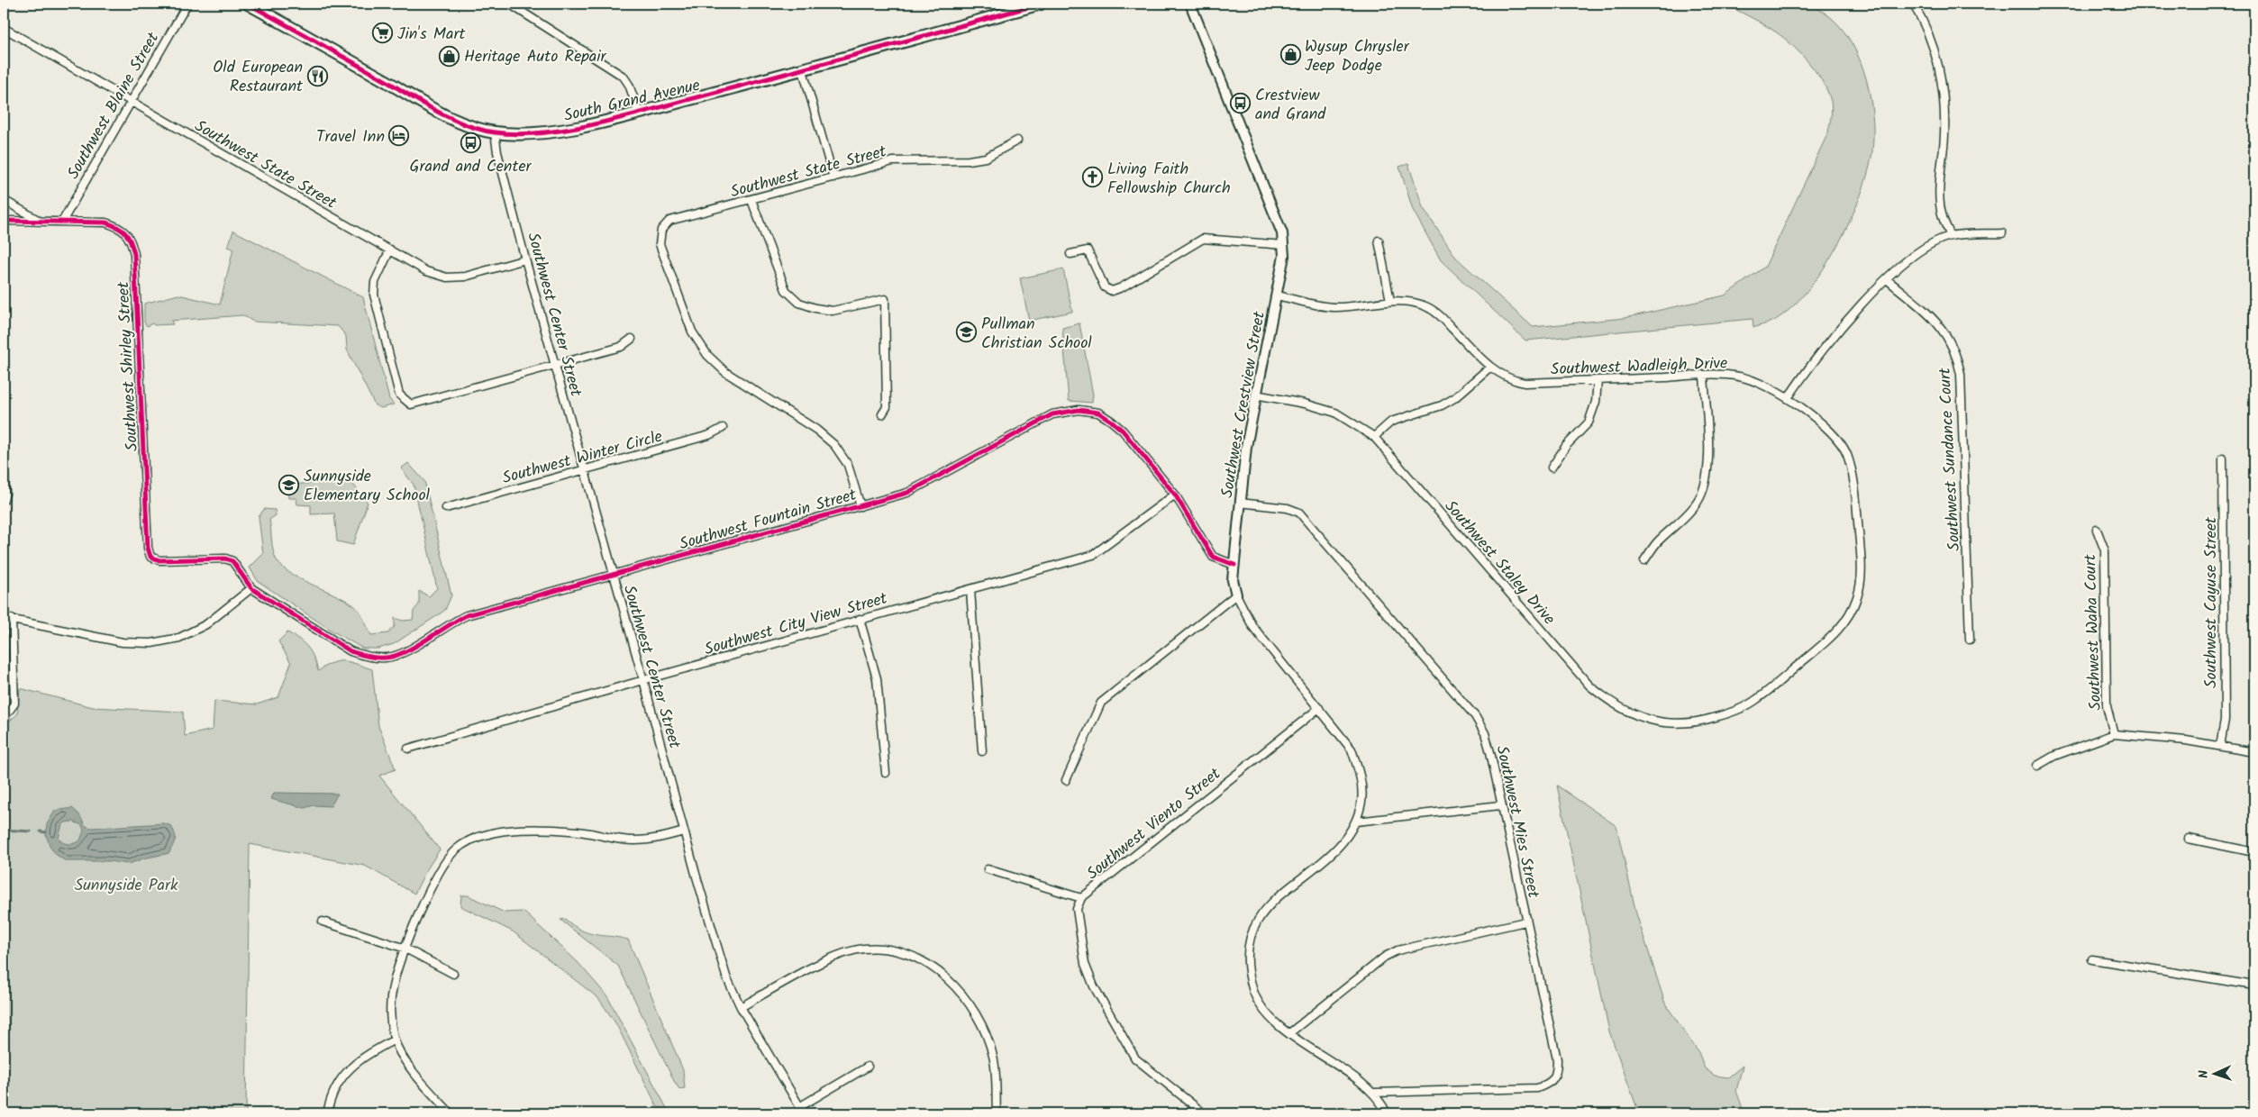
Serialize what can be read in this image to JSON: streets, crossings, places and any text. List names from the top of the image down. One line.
{"streets":{"main road":["South Grand Avenue"],"street":["Southwest Blaine Street","Southwest State Street","Southwest Center Street","Southwest Wadleigh Drive","Southwest Shirley Street","Southwest Crestview Street","Southwest Winter Circle","Southwest Sundance Court","Southwest Fountain Street","Southwest Staley Drive","Southwest Cayuse Street","Southwest City View Street","Southwest Waha Court","Southwest Mies Street","Southwest Viento Street"]},"crossings":[["South Grand Avenue","Southwest Center Street"],["Southwest Blaine Street","Southwest State Street"],["Southwest Blaine Street","Southwest Shirley Street"],["Southwest State Street","Southwest Center Street"],["Southwest State Street","Southwest Fountain Street"],["Southwest Center Street","Southwest Winter Circle"],["Southwest Center Street","Southwest Fountain Street"],["Southwest Center Street","Southwest City View Street"],["Southwest Wadleigh Drive","Southwest Crestview Street"],["Southwest Wadleigh Drive","Southwest Staley Drive"],["Southwest Shirley Street","Southwest Fountain Street"],["Southwest Crestview Street","Southwest Fountain Street"],["Southwest Crestview Street","Southwest Staley Drive"],["Southwest Crestview Street","Southwest Mies Street"],["Southwest Crestview Street","Southwest Viento Street"],["Southwest Fountain Street","Southwest City View Street"]],"parks":["Sunnyside Park"],"places":{"supermarket":["Jin's Mart"],"shop":["Wysup Chrysler Jeep Dodge","Heritage Auto Repair"],"restaurant":["Old European Restaurant"],"bus stop":["Crestview and Grand","Grand and Center"],"hotel":["Travel Inn"],"church":["Living Faith Fellowship Church"],"school or university":["Pullman Christian School","Sunnyside Elementary School"]},"north":"left"}
